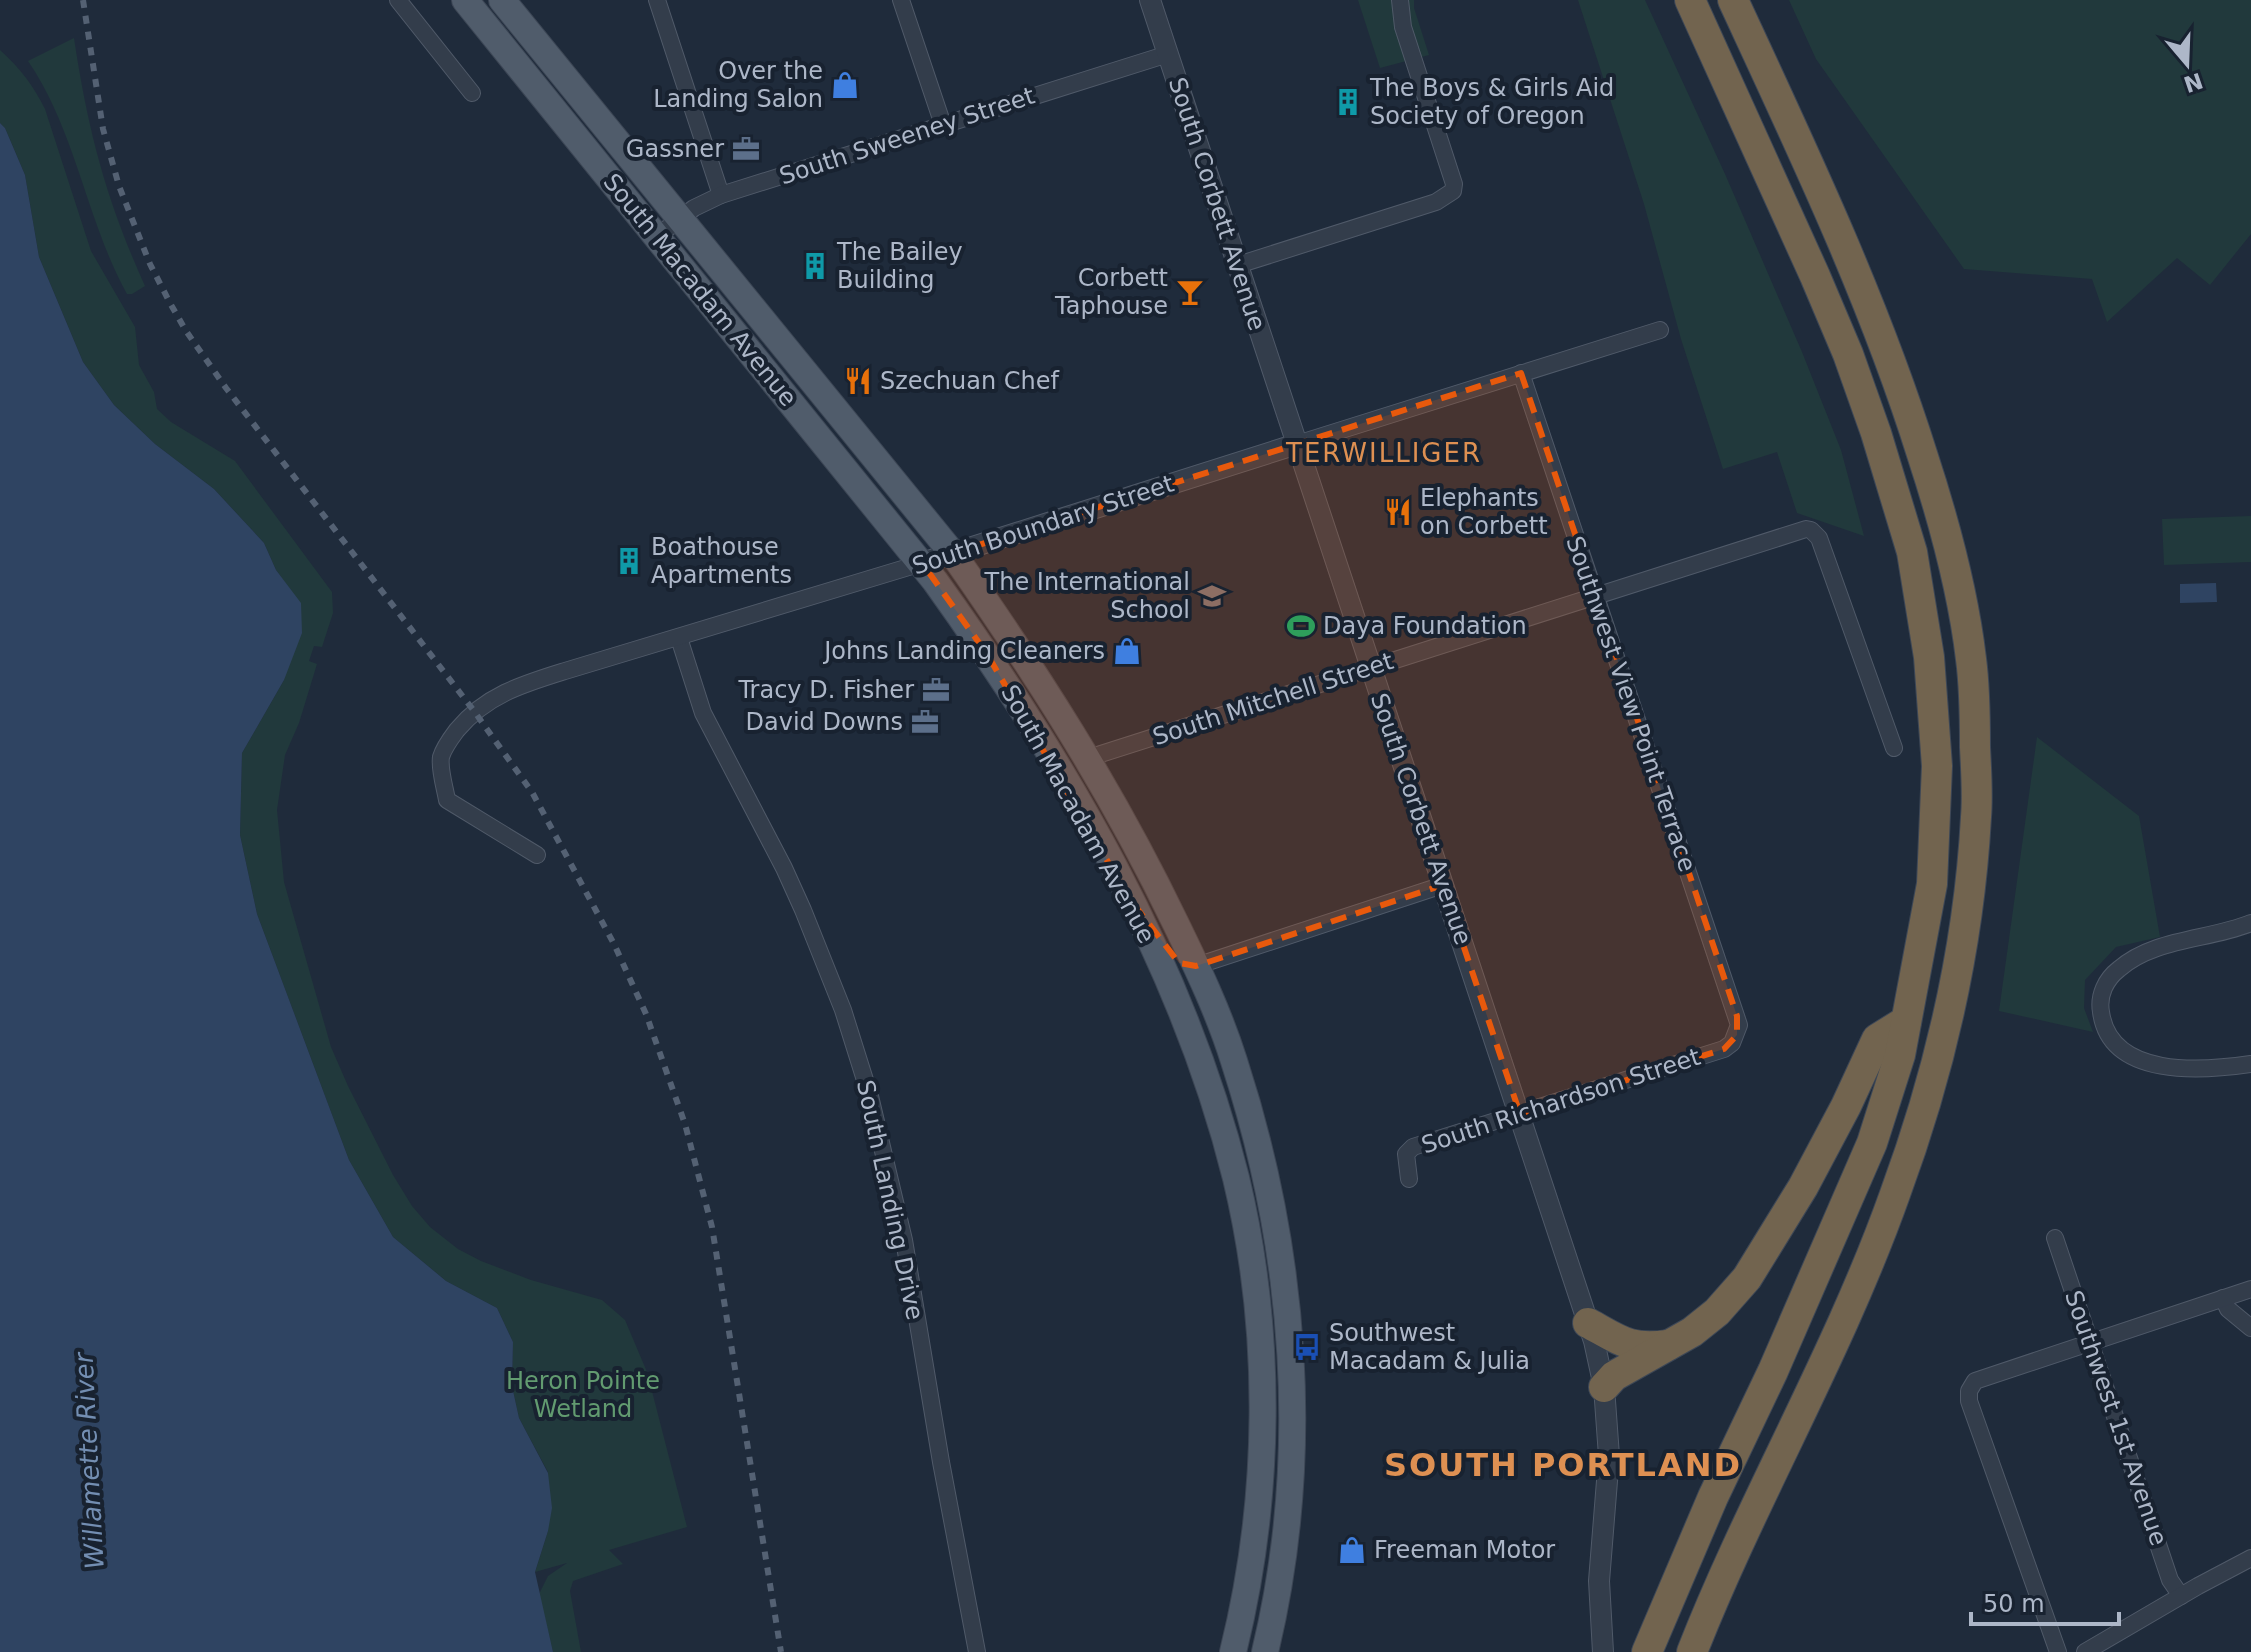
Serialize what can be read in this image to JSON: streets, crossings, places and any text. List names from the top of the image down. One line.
{"streets":{"main road":["South Macadam Avenue"],"street":["South Sweeney Street","South Corbett Avenue","South Boundary Street","South Mitchell Street","Southwest View Point Terrace","South Richardson Street","South Landing Drive","Southwest 1st Avenue"]},"crossings":[["South Sweeney Street","South Corbett Avenue"],["South Sweeney Street","South Macadam Avenue"],["South Corbett Avenue","South Boundary Street"],["South Corbett Avenue","South Mitchell Street"],["South Corbett Avenue","South Richardson Street"],["South Macadam Avenue","South Boundary Street"],["South Macadam Avenue","South Mitchell Street"],["South Boundary Street","Southwest View Point Terrace"],["South Boundary Street","South Landing Drive"],["South Mitchell Street","Southwest View Point Terrace"],["Southwest View Point Terrace","South Richardson Street"]],"districts":["TERWILLIGER","SOUTH PORTLAND"],"water":["Willamette River"],"parks":["Heron Pointe Wetland"],"places":{"shop":["Over the Landing Salon","Johns Landing Cleaners","Freeman Motor"],"building":["The Boys & Girls Aid Society of Oregon","The Bailey Building","Boathouse Apartments"],"office":["Gassner","Tracy D. Fisher","David Downs"],"bar":["Corbett Taphouse"],"restaurant":["Szechuan Chef","Elephants on Corbett"],"school or university":["The International School"],"sports":["Daya Foundation"],"bus stop":["Southwest Macadam & Julia"]},"scale_bar":"50 m","north":"bottom"}
